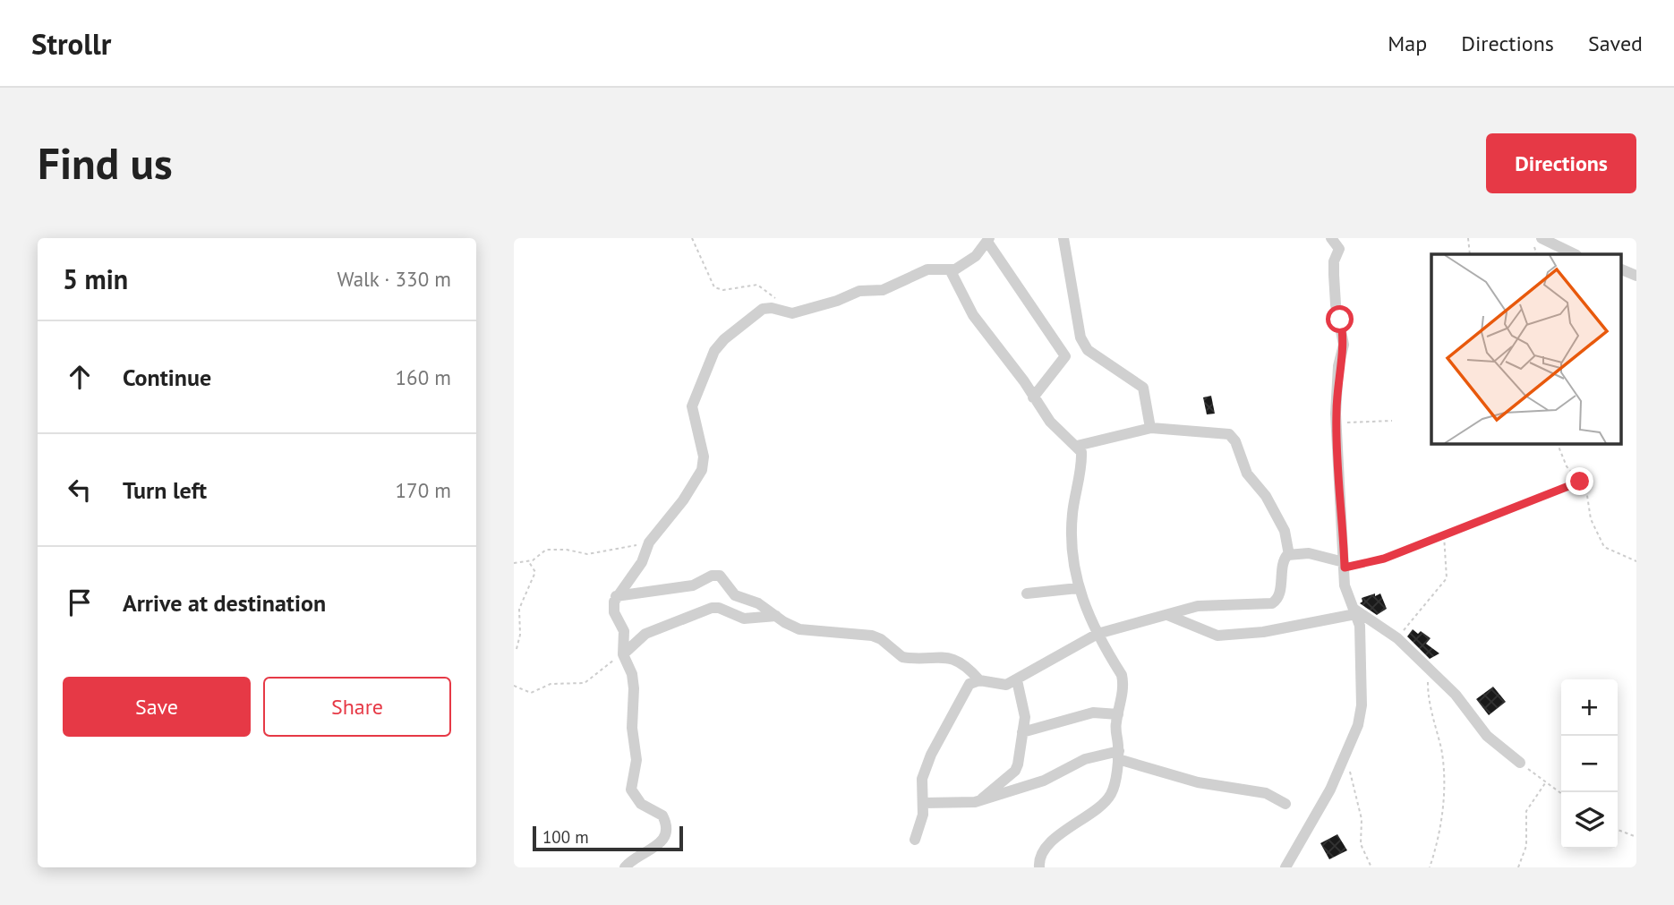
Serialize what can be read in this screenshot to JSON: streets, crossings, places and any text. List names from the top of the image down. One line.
{"scale_bar":"100 m","page":{"header":"Strollr","nav":["Map","Directions","Saved"],"buttons":["Directions",["Save","Share"]],"title":"Find us","heading":["5 min","Walk · 330 m"],"list":[["Continue","160 m"],["Turn left","170 m"],"Arrive at destination"],"map_buttons":["+","−"],"scale":"100 m"}}
